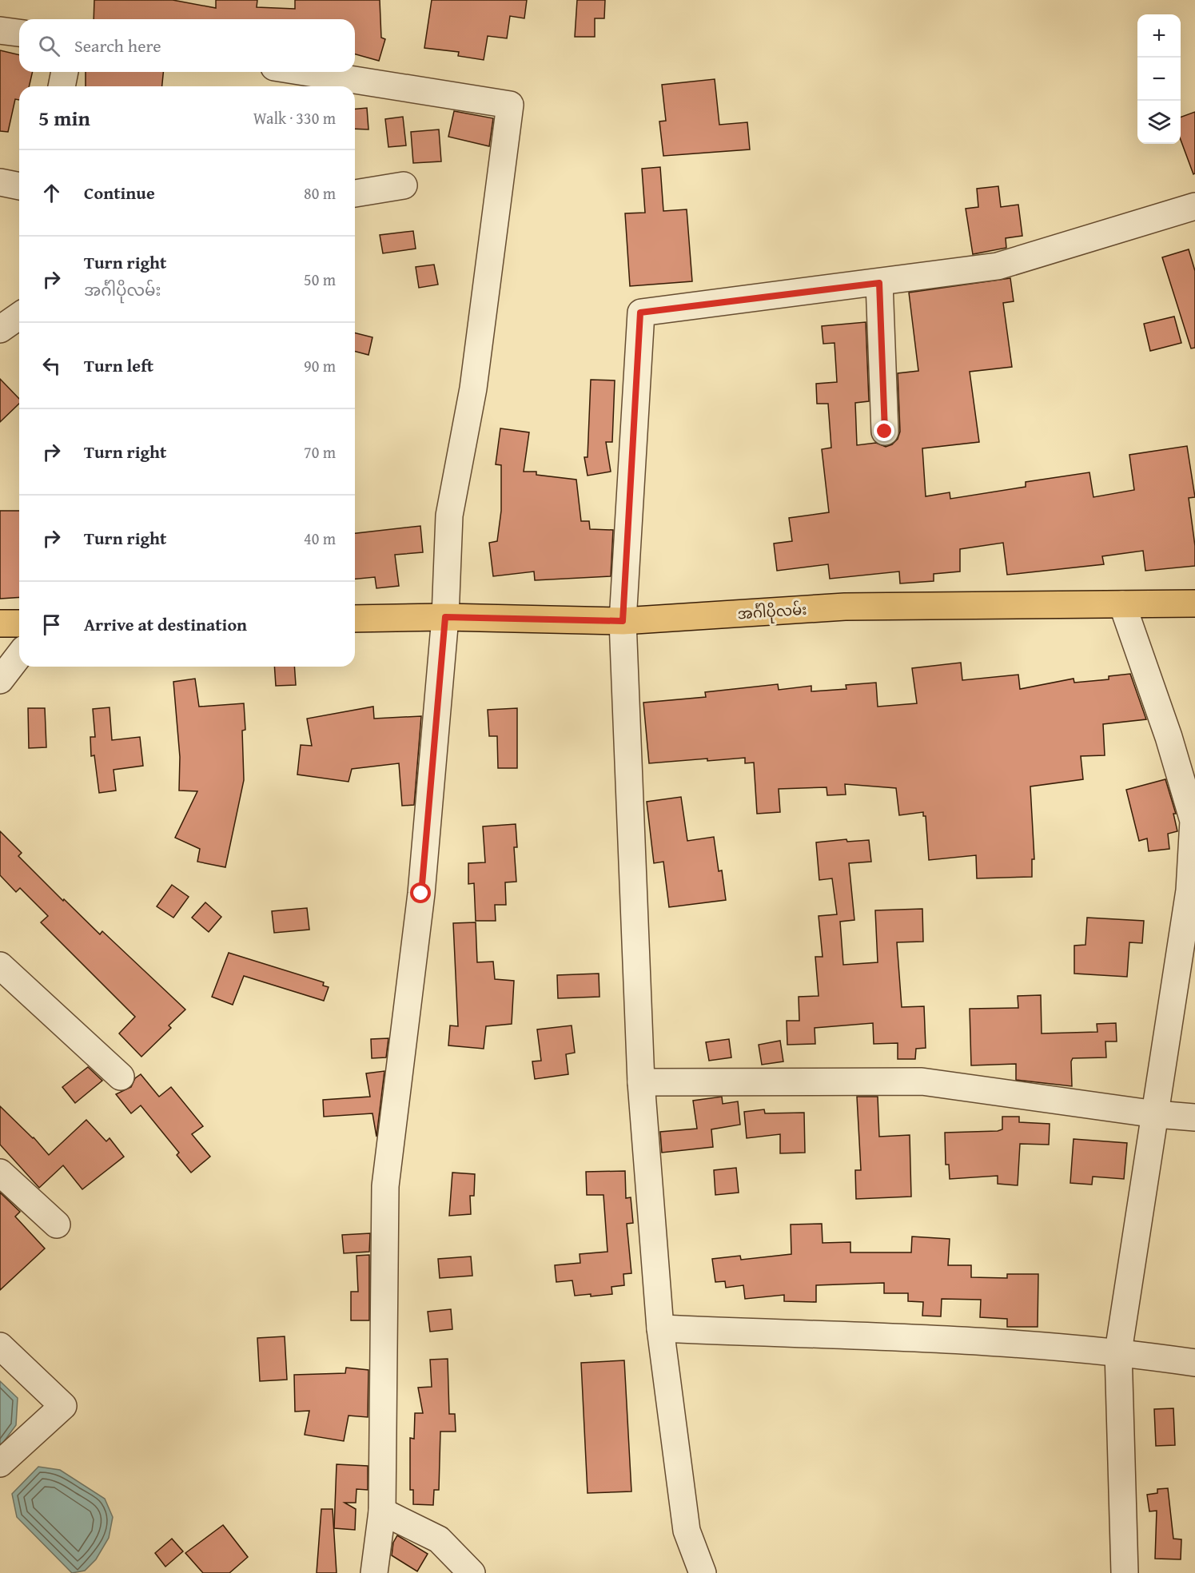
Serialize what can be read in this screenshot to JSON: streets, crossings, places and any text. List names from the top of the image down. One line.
{"streets":{"main road":["အင်္ဂါပိုလမ်း"]},"page":{"map_buttons":["+","−"],"search":"Search here","heading":["5 min","Walk · 330 m"],"list":[["Continue","80 m"],["Turn right","အင်္ဂါပိုလမ်း","50 m"],["Turn left","90 m"],["Turn right","70 m"],["Turn right","40 m"],"Arrive at destination"]}}
